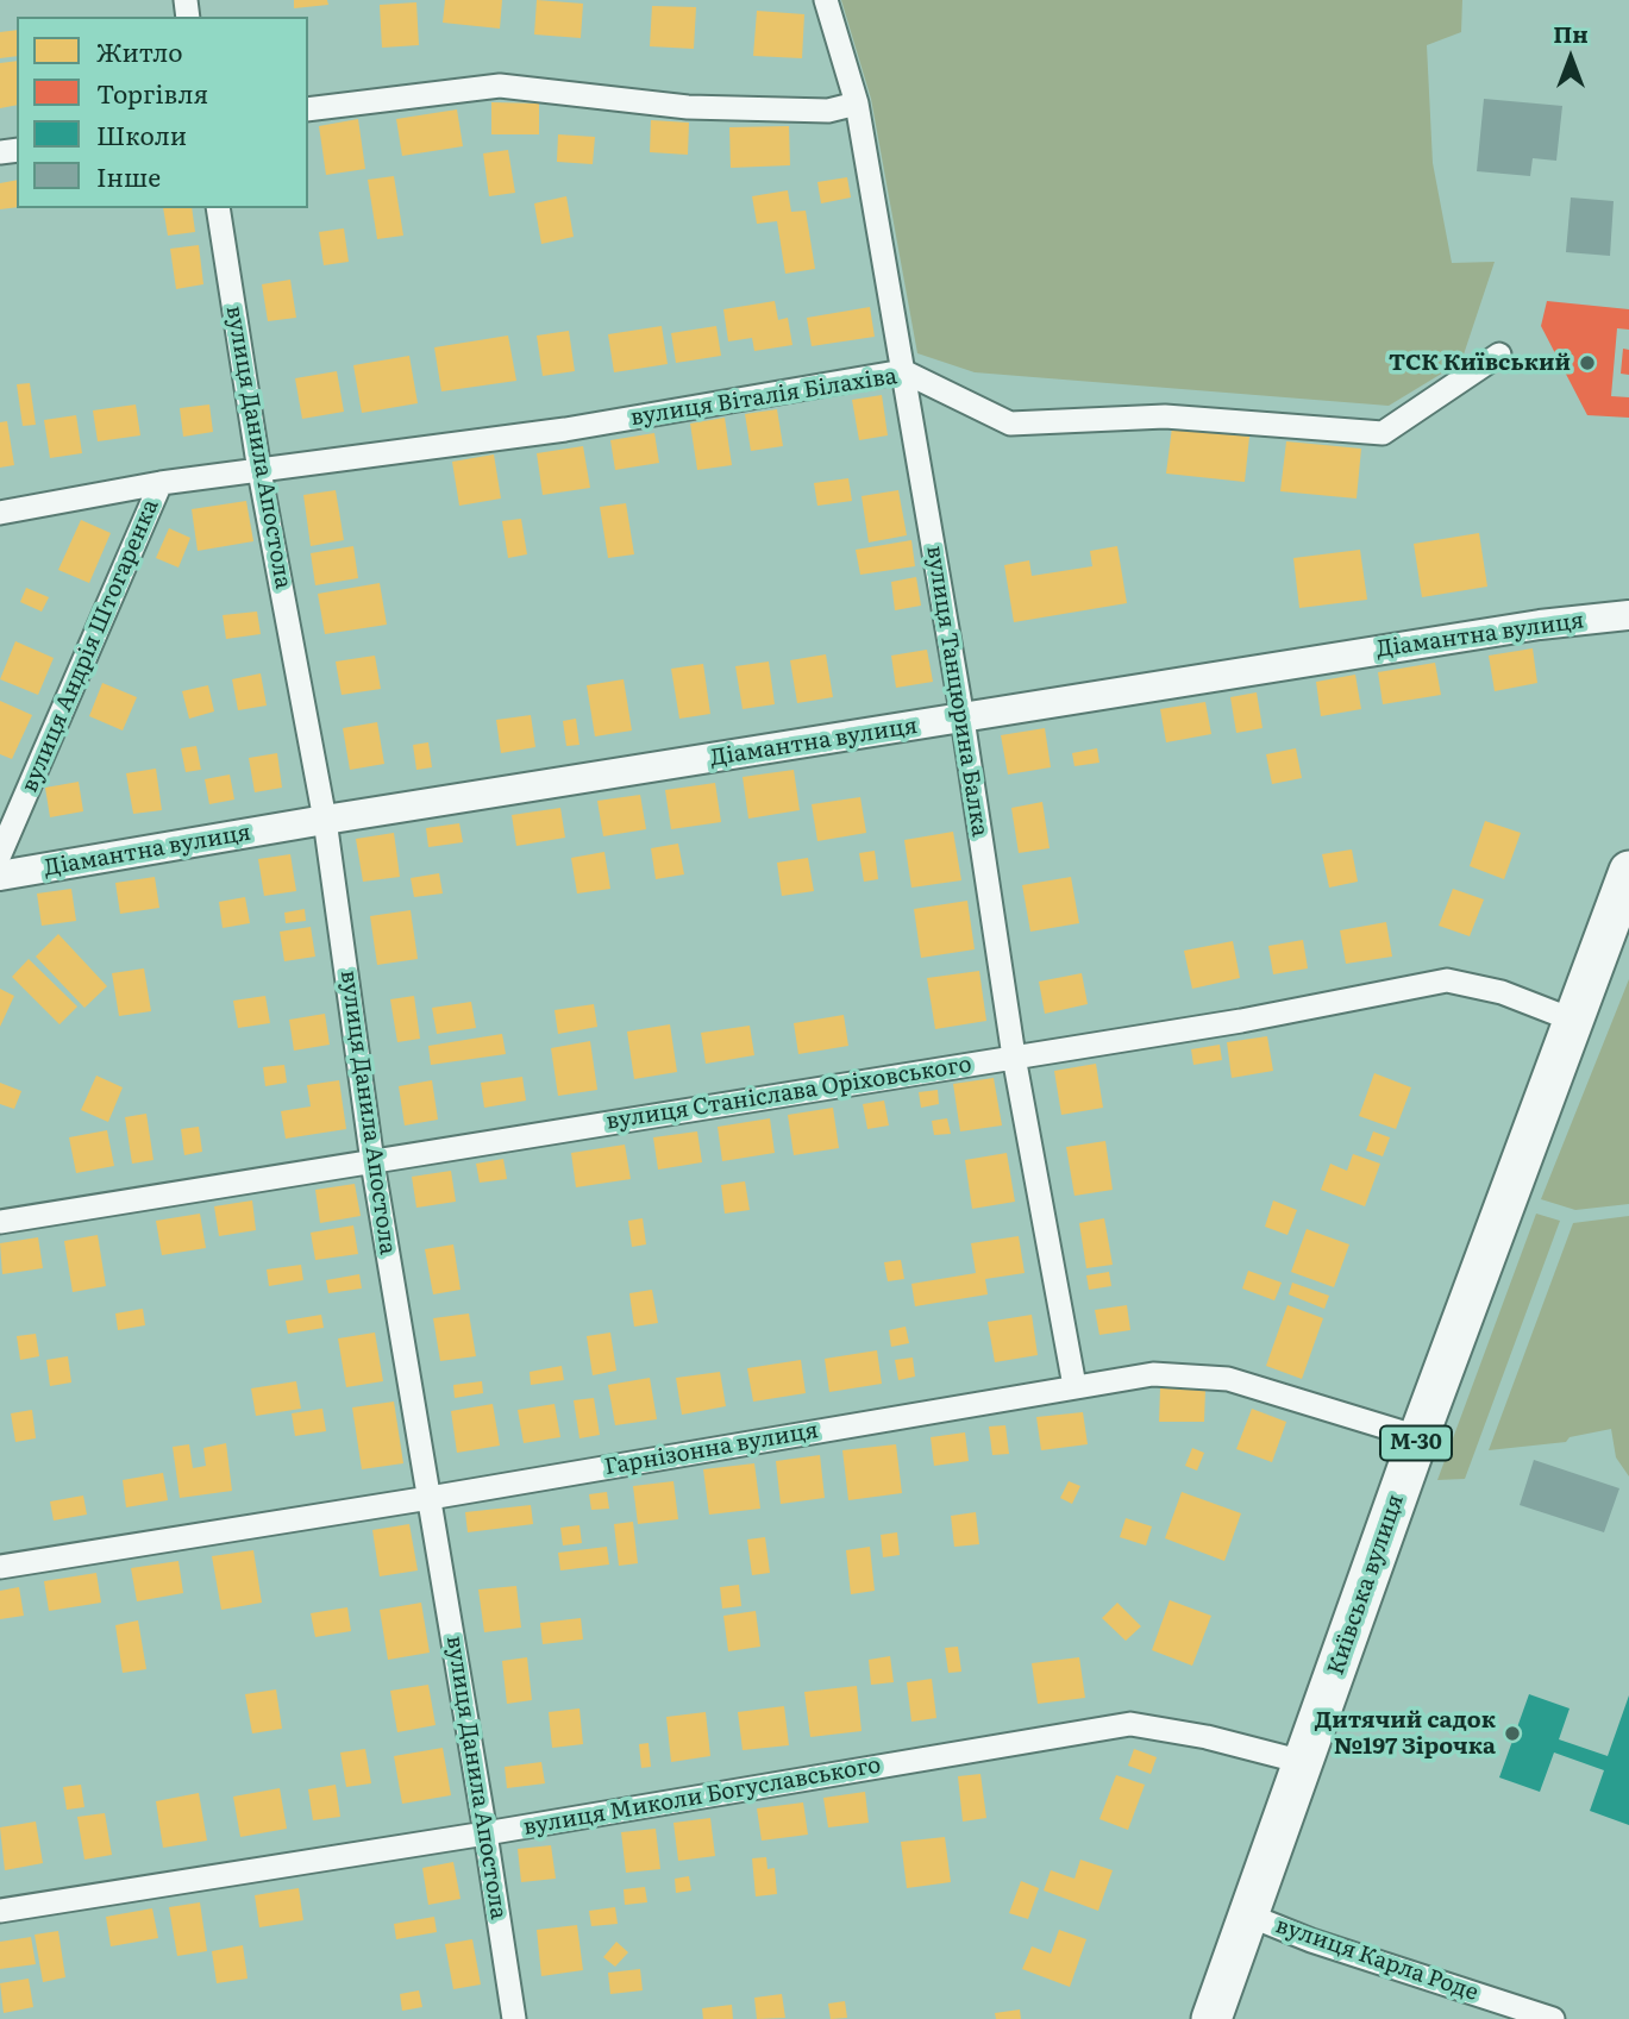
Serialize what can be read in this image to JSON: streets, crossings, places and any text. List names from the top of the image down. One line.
{"streets":{"highway":["М-30","Київська вулиця"],"street":["вулиця Віталія Білахіва","вулиця Данила Апостола","Діамантна вулиця","вулиця Андрія Штогаренка","вулиця Танцюрина Балка","вулиця Станіслава Оріховського","Гарнізонна вулиця","вулиця Миколи Богуславського","вулиця Карла Роде"]},"crossings":[["вулиця Віталія Білахіва","вулиця Данила Апостола"],["вулиця Віталія Білахіва","вулиця Андрія Штогаренка"],["вулиця Віталія Білахіва","вулиця Танцюрина Балка"],["вулиця Данила Апостола","Діамантна вулиця"],["вулиця Данила Апостола","вулиця Станіслава Оріховського"],["вулиця Данила Апостола","Гарнізонна вулиця"],["вулиця Данила Апостола","вулиця Миколи Богуславського"],["Діамантна вулиця","вулиця Танцюрина Балка"],["вулиця Танцюрина Балка","вулиця Станіслава Оріховського"],["вулиця Танцюрина Балка","Гарнізонна вулиця"],["вулиця Станіслава Оріховського","Київська вулиця"],["Гарнізонна вулиця","Київська вулиця"],["Київська вулиця","вулиця Миколи Богуславського"],["Київська вулиця","вулиця Карла Роде"]],"places":["ТСК Київський","Дитячий садок №197 Зірочка"],"legend":["Житло","Торгівля","Школи","Інше"],"north":"top"}
